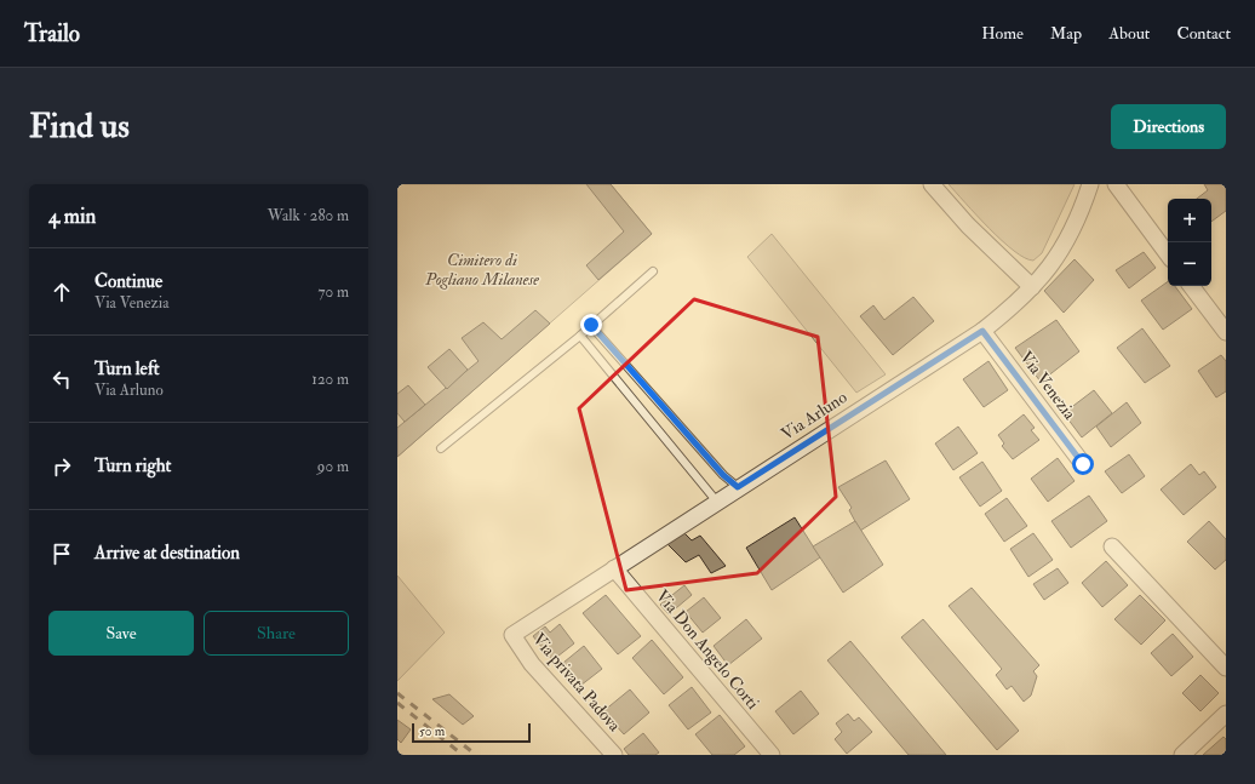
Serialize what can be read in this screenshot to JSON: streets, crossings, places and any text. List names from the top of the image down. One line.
{"streets":{"street":["Via Venezia","Via Arluno","Via Don Angelo Corti","Via privata Padova"]},"crossings":[["Via Venezia","Via Arluno"],["Via Arluno","Via Don Angelo Corti"],["Via Arluno","Via privata Padova"]],"parks":["Cimitero di Pogliano Milanese"],"scale_bar":"50 m","page":{"header":"Trailo","nav":["Home","Map","About","Contact"],"buttons":["Directions",["Save","Share"]],"title":"Find us","heading":["4 min","Walk · 280 m"],"map_buttons":["+","−"],"list":[["Continue","Via Venezia","70 m"],["Turn left","Via Arluno","120 m"],["Turn right","90 m"],"Arrive at destination"],"scale":"50 m"}}
